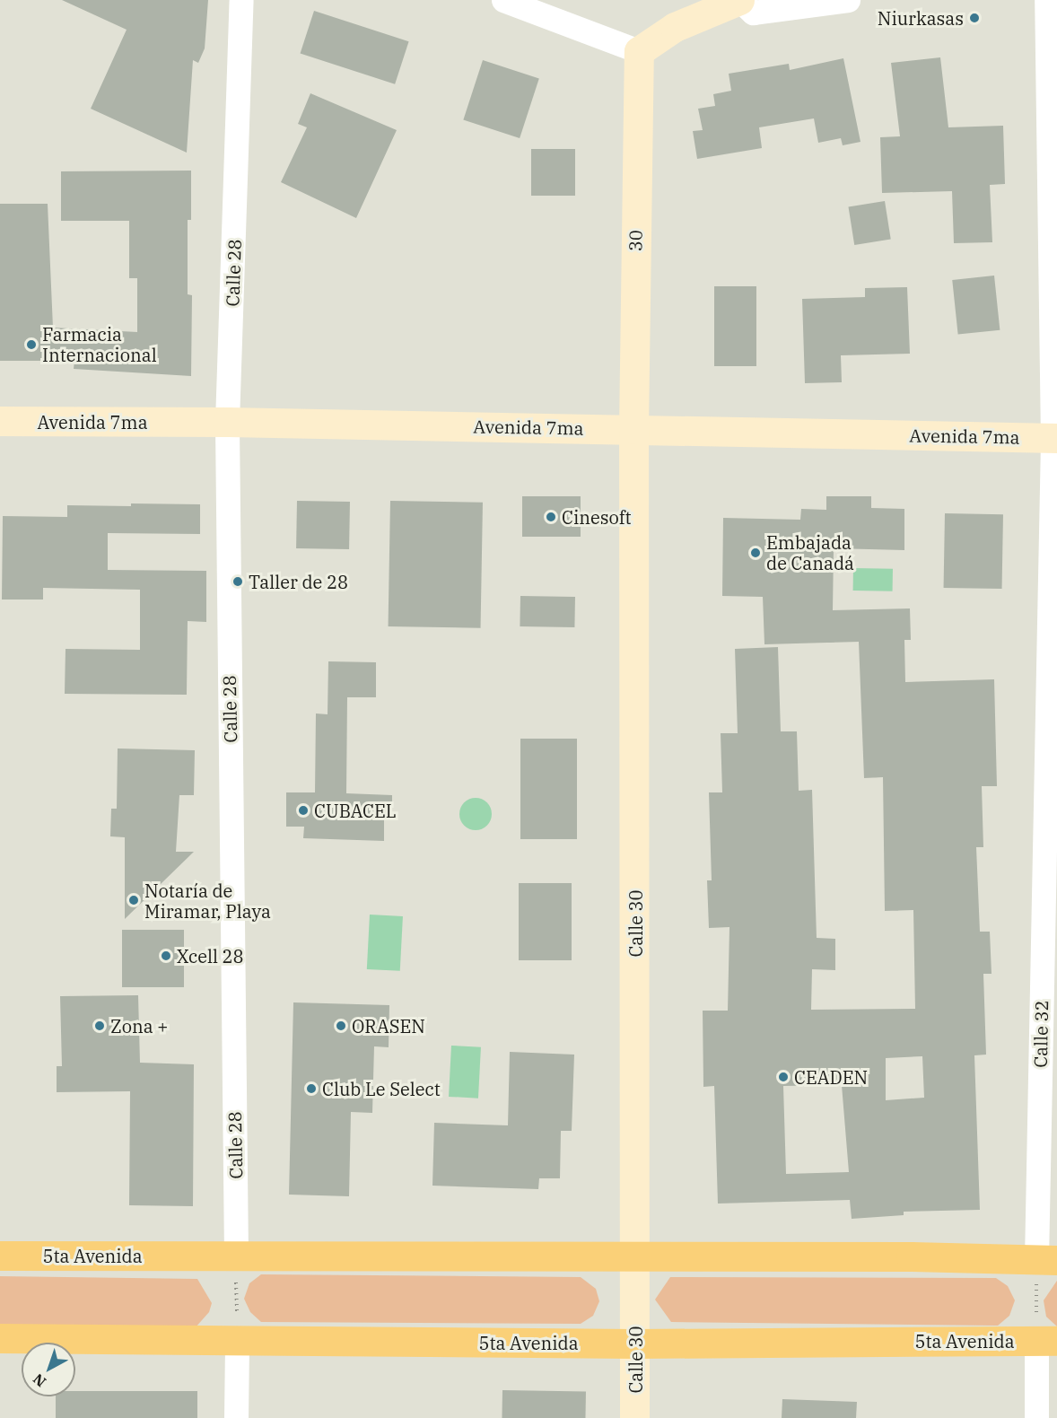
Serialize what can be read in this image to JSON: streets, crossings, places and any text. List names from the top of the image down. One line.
{"streets":{"highway":["5ta Avenida"],"main road":["30","Avenida 7ma","Calle 30"],"street":["Calle 28","Calle 32"]},"crossings":[["30","Avenida 7ma"],["30","Calle 30"],["Calle 28","Avenida 7ma"],["Calle 28","5ta Avenida"],["Avenida 7ma","Calle 30"],["Avenida 7ma","Calle 32"],["Calle 30","5ta Avenida"],["Calle 32","5ta Avenida"]],"places":["Niurkasas","Farmacia Internacional","Cinesoft","Embajada de Canadá","Taller de 28","CUBACEL","Notaría de Miramar, Playa","Xcell 28","Zona +","ORASEN","CEADEN","Club Le Select"],"north":"bottom left"}
